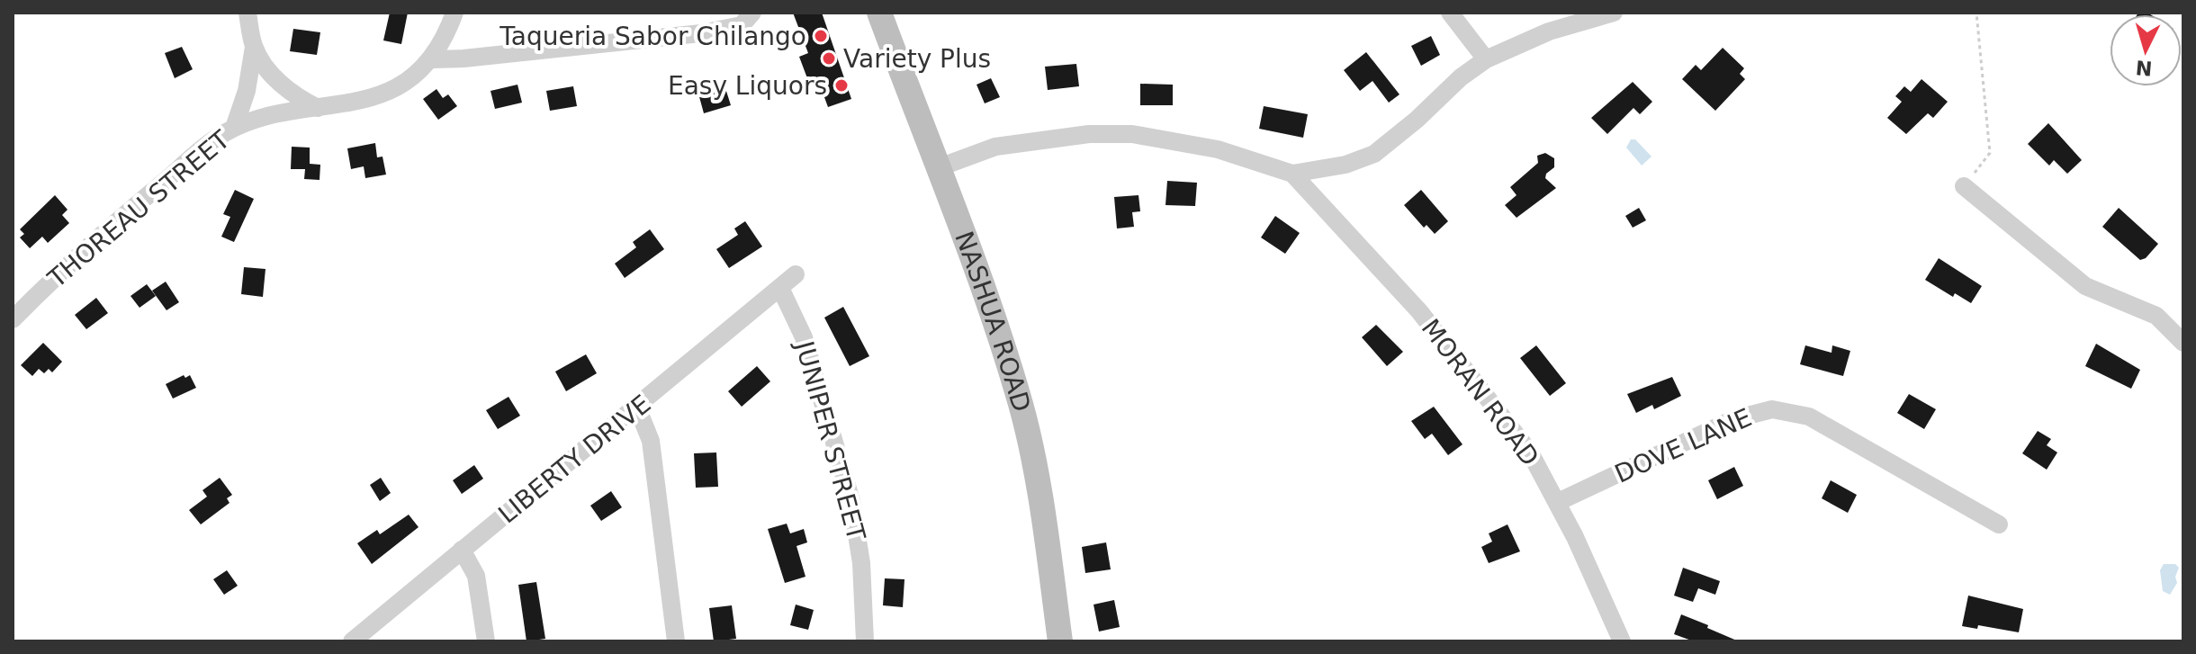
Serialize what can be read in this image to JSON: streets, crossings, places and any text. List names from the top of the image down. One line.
{"streets":{"main road":["NASHUA ROAD"],"street":["THOREAU STREET","MORAN ROAD","JUNIPER STREET","DOVE LANE","LIBERTY DRIVE"]},"crossings":[["MORAN ROAD","DOVE LANE"],["JUNIPER STREET","LIBERTY DRIVE"]],"places":["Taqueria Sabor Chilango","Variety Plus","Easy Liquors"],"north":"bottom"}
